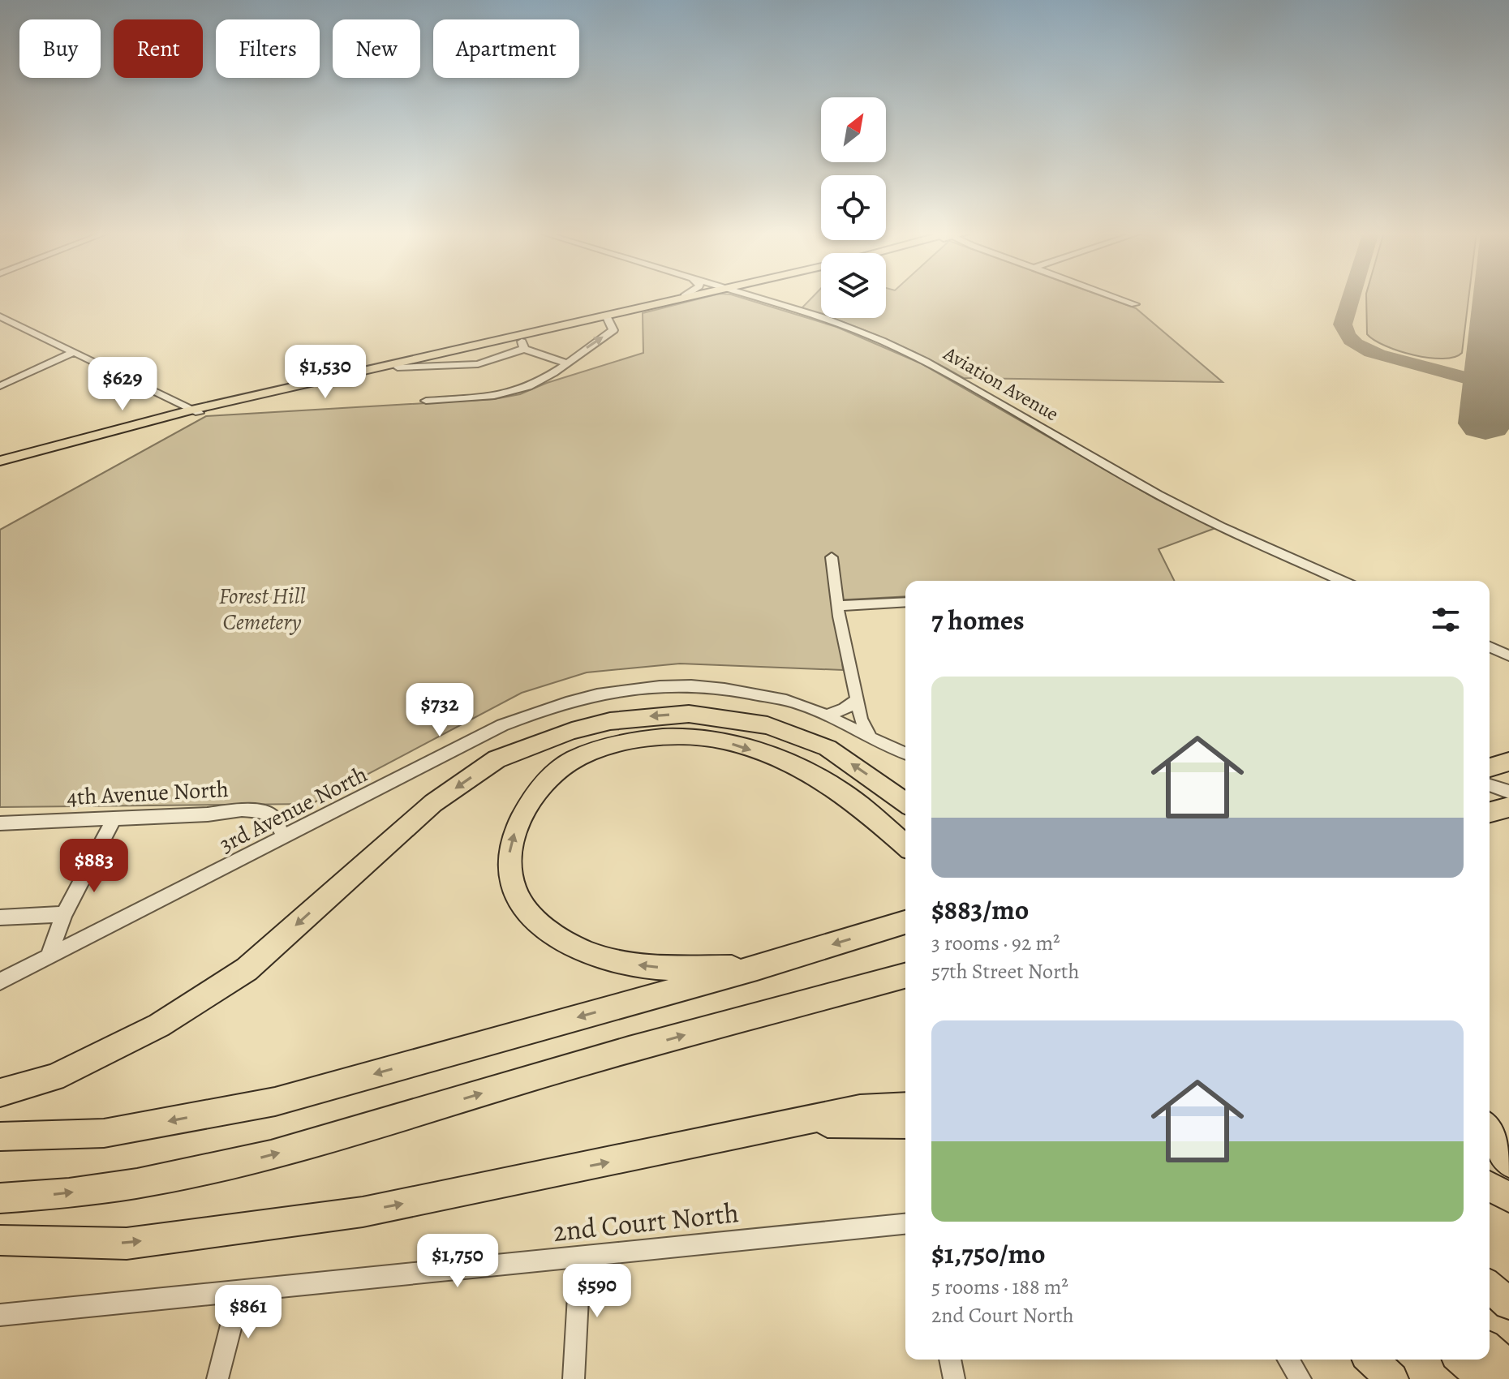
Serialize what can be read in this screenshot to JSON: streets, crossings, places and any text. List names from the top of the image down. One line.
{"streets":{"street":["Aviation Avenue","4th Avenue North","3rd Avenue North","2nd Court North"]},"crossings":[["4th Avenue North","3rd Avenue North"]],"parks":["Forest Hill Cemetery"],"north":"top right","page":{"chip":["Buy","Rent","Filters","New","Apartment"],"price":["$1,530","$629","$732","$883","$1,750","$590","$861"],"heading":"7 homes","list":[{"name":"$883/mo","note":"3 rooms · 92 m² · 57th Street North"},{"name":"$1,750/mo","note":"5 rooms · 188 m² · 2nd Court North"}]}}
